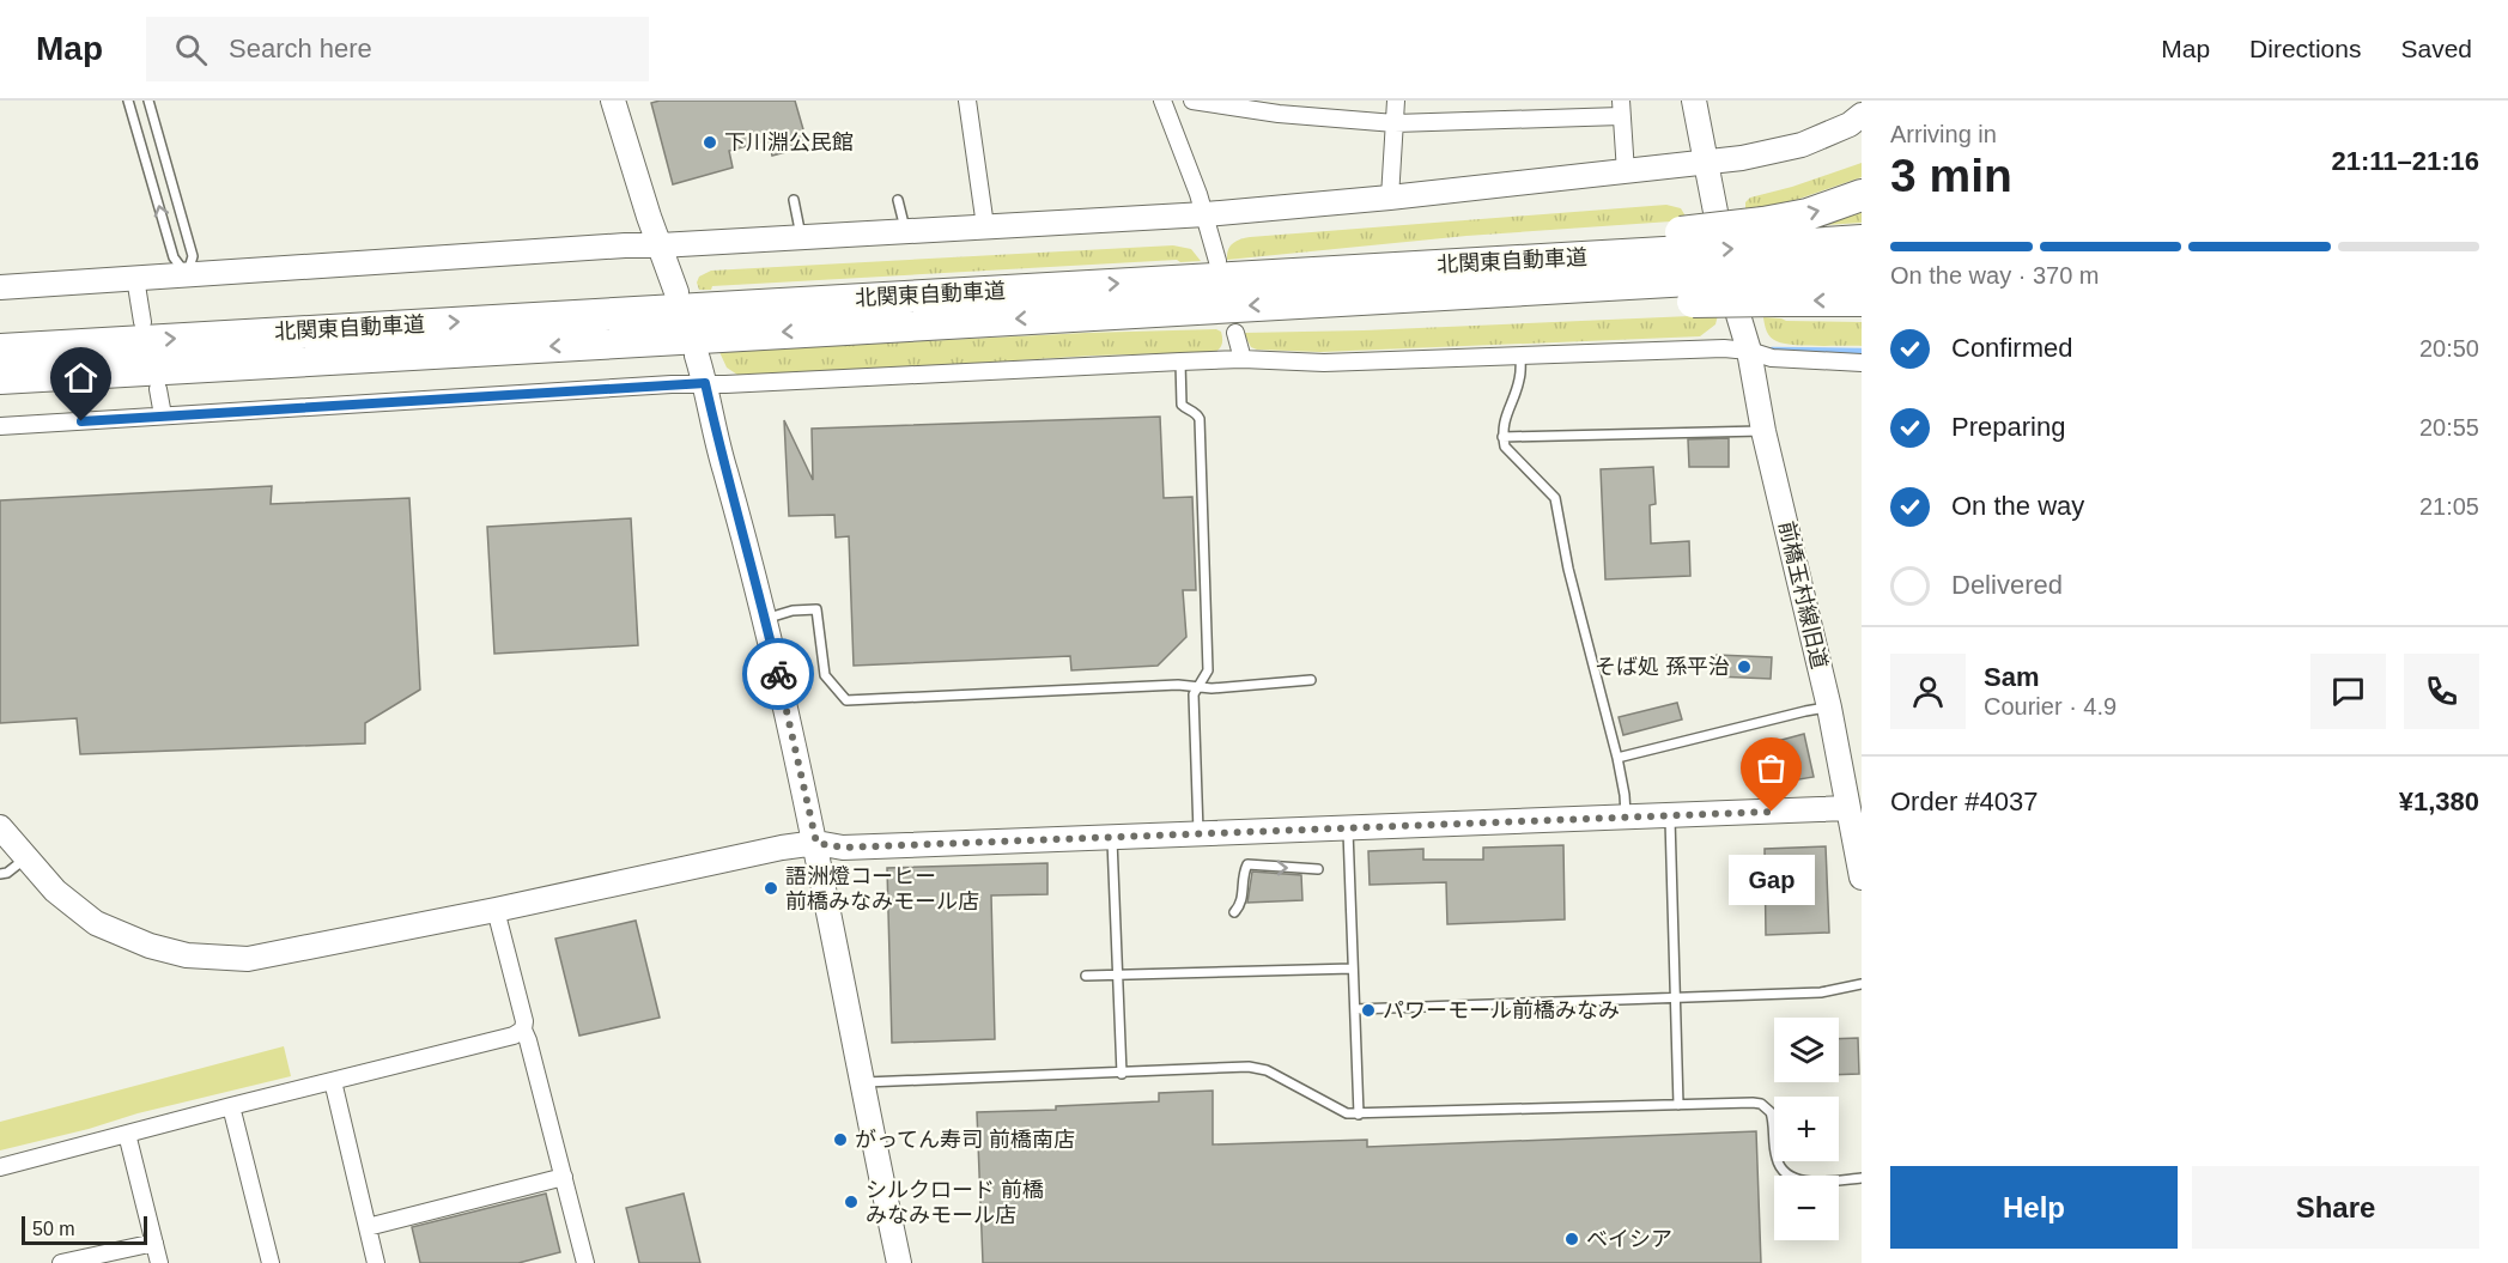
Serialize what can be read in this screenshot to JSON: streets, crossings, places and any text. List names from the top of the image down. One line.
{"streets":{"highway":["北関東自動車道"],"street":["前橋玉村線旧道"]},"places":["下川淵公民館","そば処 孫平治","Gap","語洲燈コーヒー 前橋みなみモール店","パワーモール前橋みなみ","がってん寿司 前橋南店","シルクロード 前橋 みなみモール店","ベイシア"],"scale_bar":"50 m","page":{"header":"Map","search":"Search here","nav":["Map","Directions","Saved"],"heading":["3 min","Arriving in","21:11–21:16"],"panel":["Sam","Courier · 4.9","Order #4037","¥1,380"],"bar":"On the way · 370 m","list":[["Confirmed","20:50"],["Preparing","20:55"],["On the way","21:05"],"Delivered"],"bubble":"Gap","map_buttons":["+","−"],"buttons":["Help","Share"],"scale":"50 m"}}
